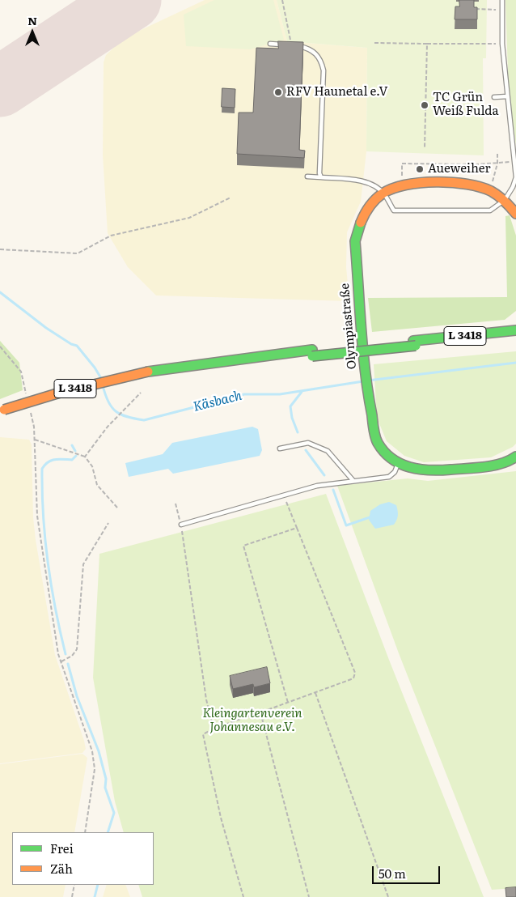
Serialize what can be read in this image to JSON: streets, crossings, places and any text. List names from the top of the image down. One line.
{"streets":{"main road":["Olympiastraße","L 3418"]},"water":["Käsbach"],"parks":["Kleingartenverein Johannesau e.V."],"places":["RFV Haunetal e.V","TC Grün Weiß Fulda","Aueweiher"],"legend":["Frei","Zäh"],"scale_bar":"50 m","north":"top"}
